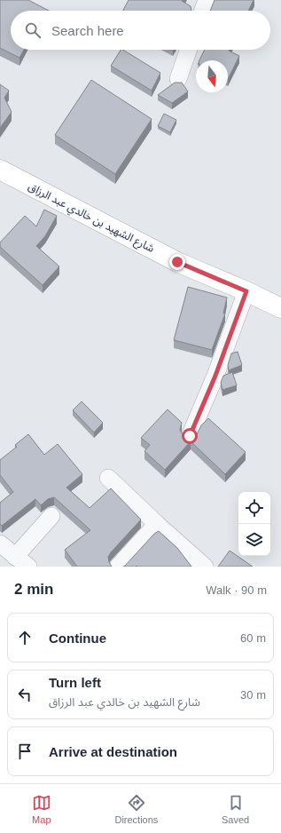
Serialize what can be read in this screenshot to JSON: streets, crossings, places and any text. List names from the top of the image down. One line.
{"streets":{"main road":["شارع الشهيد بن خالدي عبد الرزاق"]},"north":"bottom","page":{"search":"Search here","heading":["2 min","Walk · 90 m"],"list":[["Continue","60 m"],["Turn left","شارع الشهيد بن خالدي عبد الرزاق","30 m"],"Arrive at destination"],"nav":["Map","Directions","Saved"]}}
